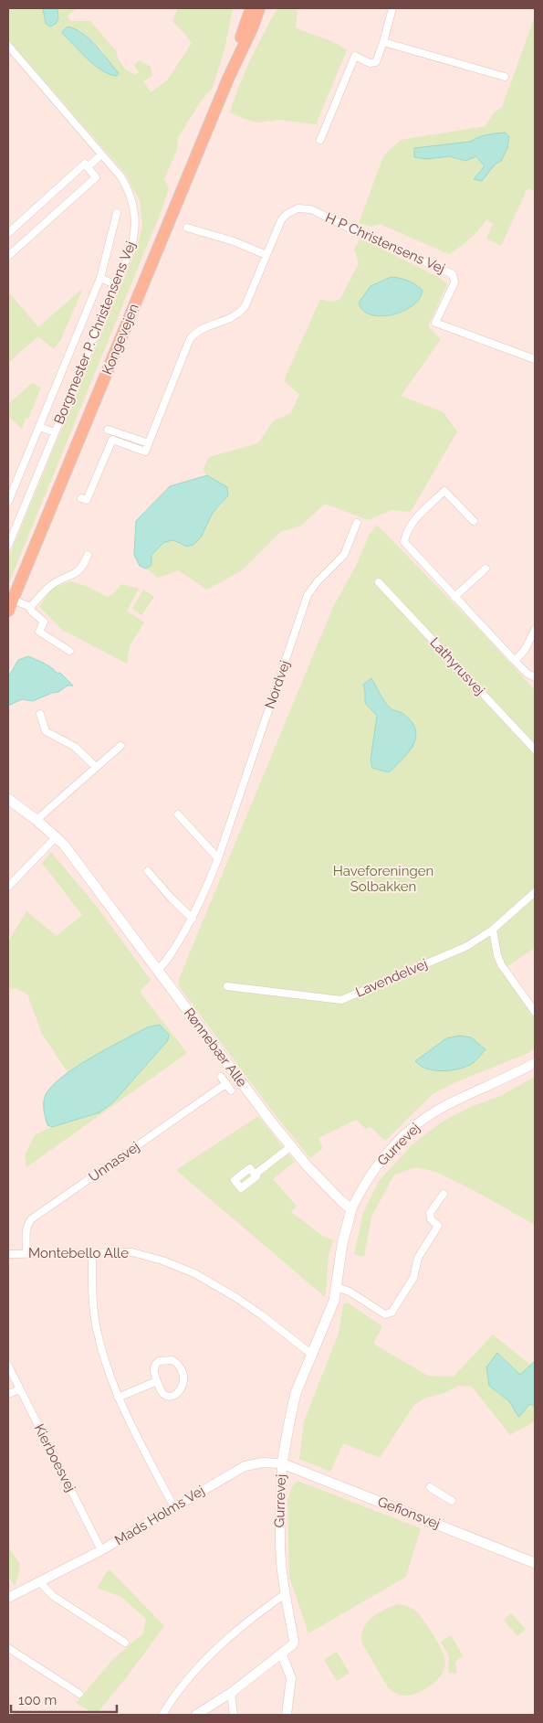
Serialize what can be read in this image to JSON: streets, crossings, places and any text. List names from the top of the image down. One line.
{"streets":{"main road":["Kongevejen","Rønnebær Alle","Gurrevej","Gefionsvej"],"street":["H P Christensens Vej","Borgmester P. Christensens Vej","Lathyrusvej","Nordvej","Lavendelvej","Unnasvej","Montebello Alle","Kierboesvej","Mads Holms Vej"]},"crossings":[["Nordvej","Rønnebær Alle"],["Rønnebær Alle","Gurrevej"],["Gurrevej","Montebello Alle"],["Gurrevej","Gefionsvej"],["Gurrevej","Mads Holms Vej"],["Unnasvej","Montebello Alle"],["Kierboesvej","Mads Holms Vej"],["Gefionsvej","Mads Holms Vej"]],"parks":["Haveforeningen Solbakken"],"scale_bar":"100 m"}
